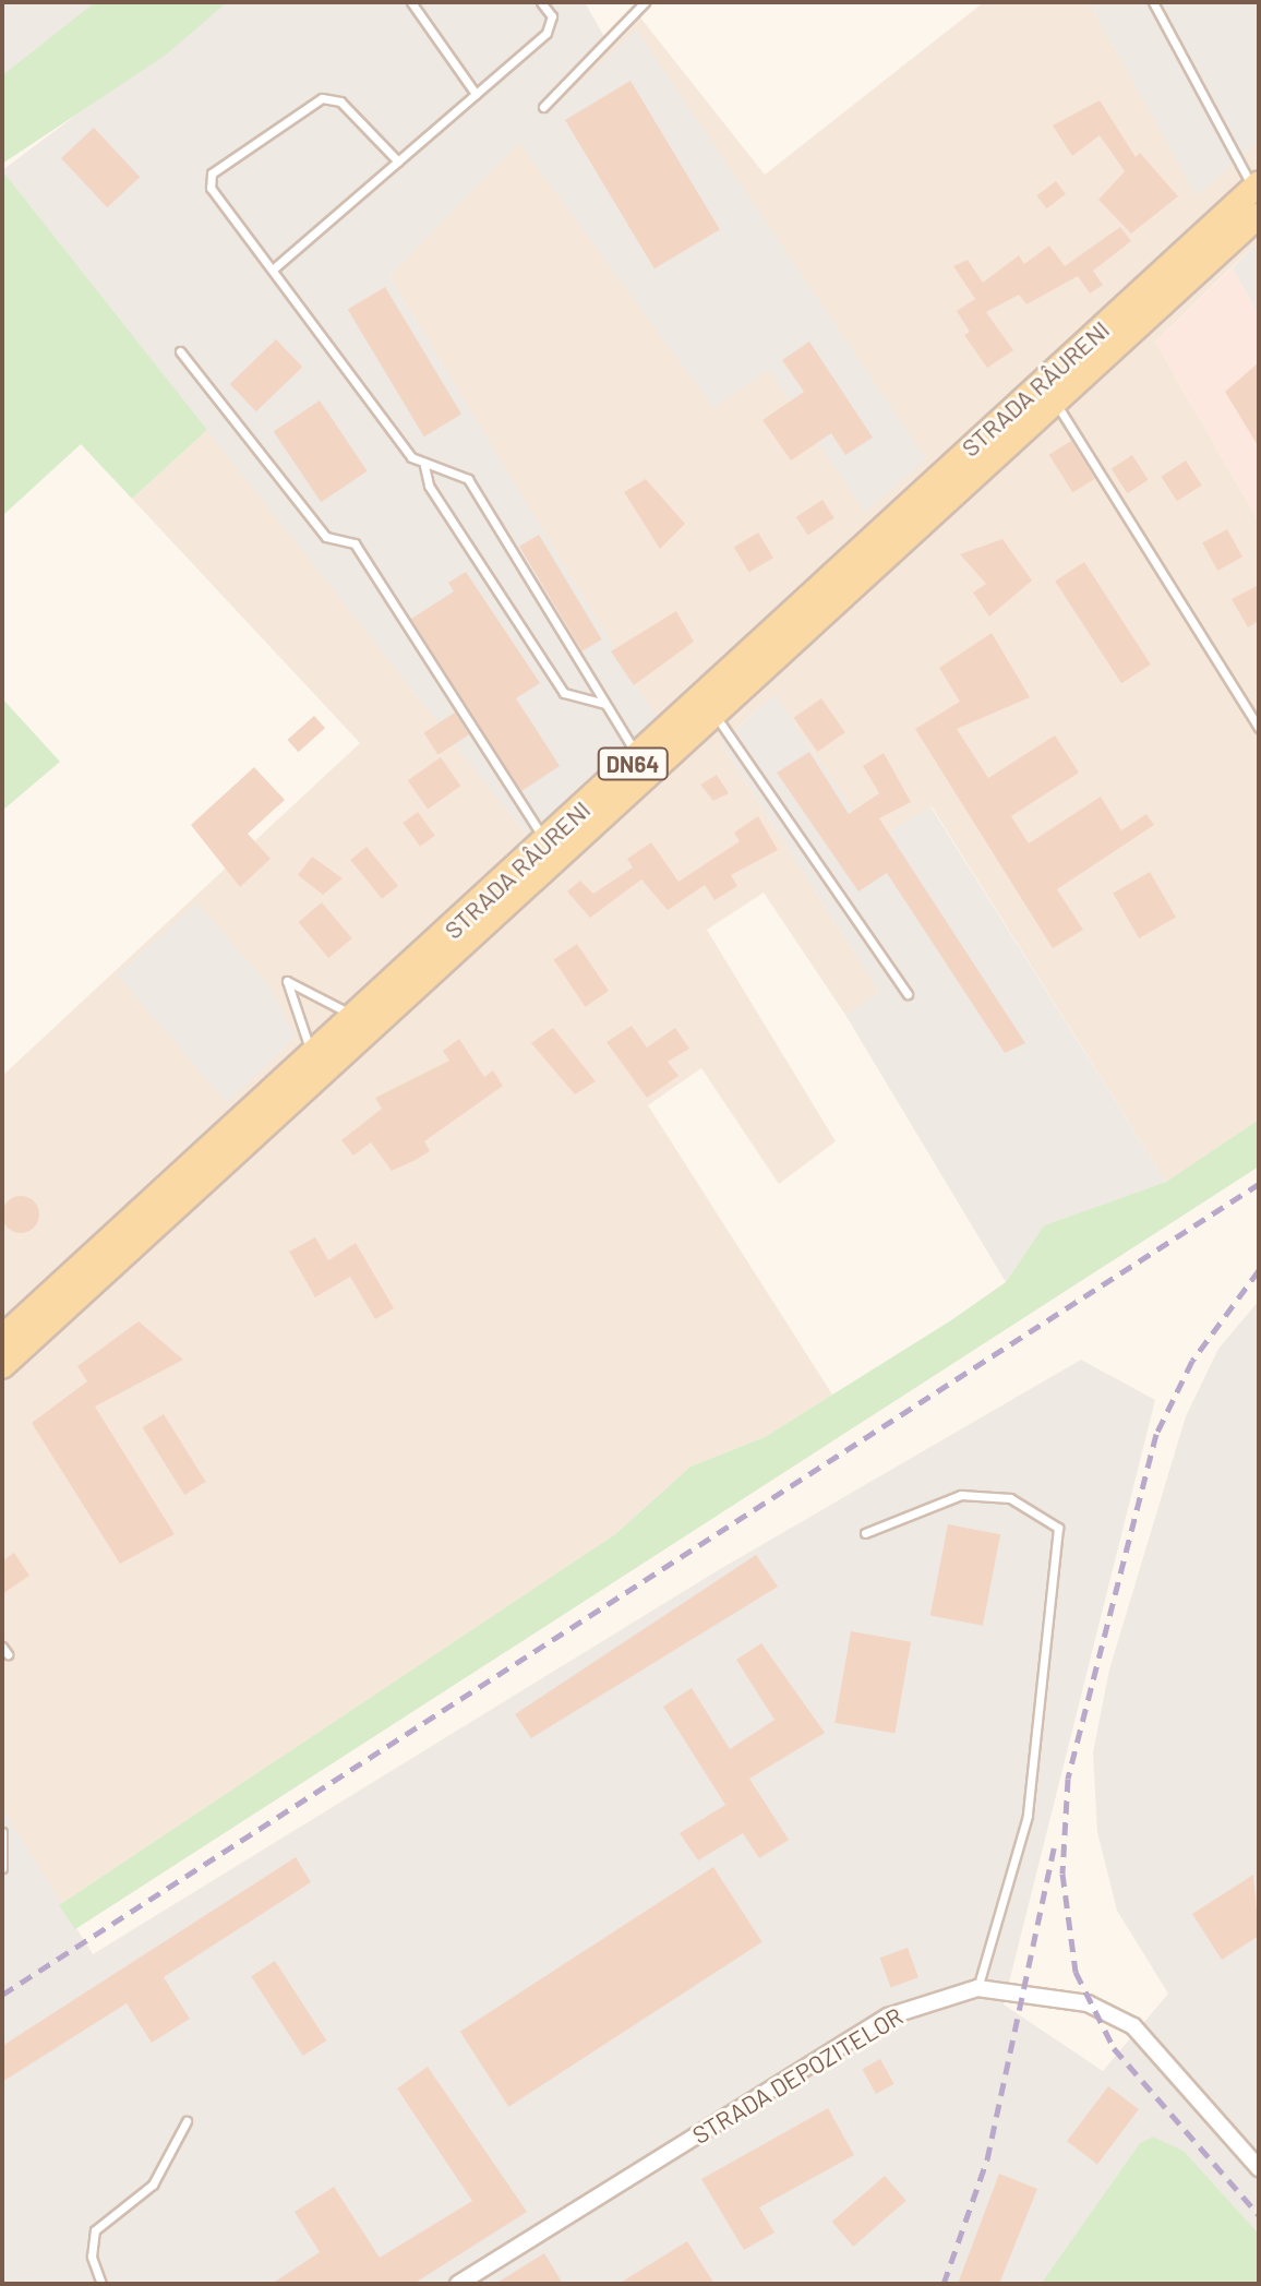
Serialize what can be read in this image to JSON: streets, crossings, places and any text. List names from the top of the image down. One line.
{"streets":{"main road":["STRADA RÂURENI","DN64"],"street":["STRADA DEPOZITELOR"]}}
